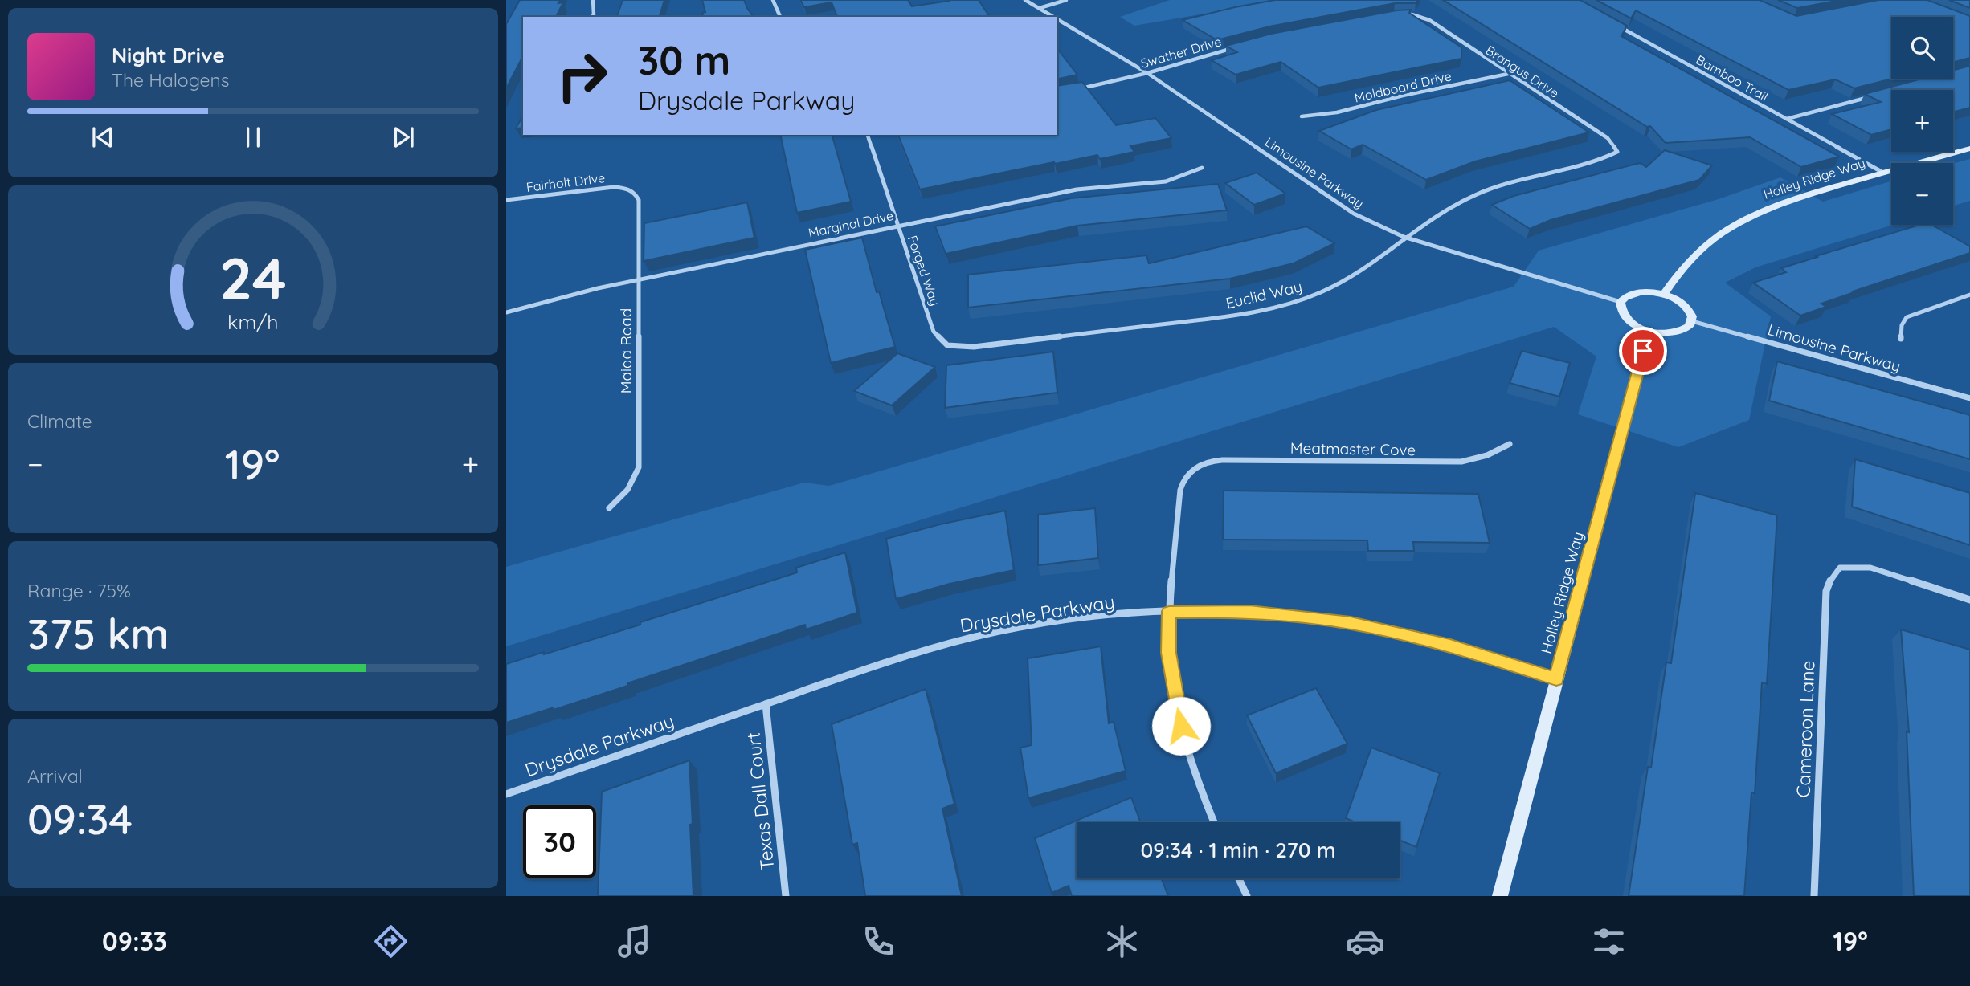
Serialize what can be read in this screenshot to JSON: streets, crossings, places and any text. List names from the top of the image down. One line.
{"streets":{"street":["Swather Drive","Brangus Drive","Bamboo Trail","Moldboard Drive","Limousine Parkway","Holley Ridge Way","Fairholt Drive","Marginal Drive","Forged Way","Euclid Way","Maida Road","Meatmaster Cove","Drysdale Parkway","Cameroon Lane","Texas Dall Court"]},"crossings":[["Swather Drive","Limousine Parkway"],["Brangus Drive","Moldboard Drive"],["Brangus Drive","Euclid Way"],["Bamboo Trail","Holley Ridge Way"],["Limousine Parkway","Euclid Way"],["Holley Ridge Way","Drysdale Parkway"],["Fairholt Drive","Maida Road"],["Marginal Drive","Forged Way"],["Marginal Drive","Maida Road"],["Forged Way","Euclid Way"],["Meatmaster Cove","Drysdale Parkway"],["Drysdale Parkway","Texas Dall Court"]],"page":{"map_buttons":["+","−"],"turn":["30 m","Drysdale Parkway"],"song":["Night Drive","The Halogens"],"tile":["Climate",["Range · 75%","375 km"],["Arrival","09:34"]],"heat":["−","19°","+"],"limit":"30","trip":"09:34 · 1 min · 270 m","tabs":["09:33","19°"],"gauge":["24","km/h"]}}
